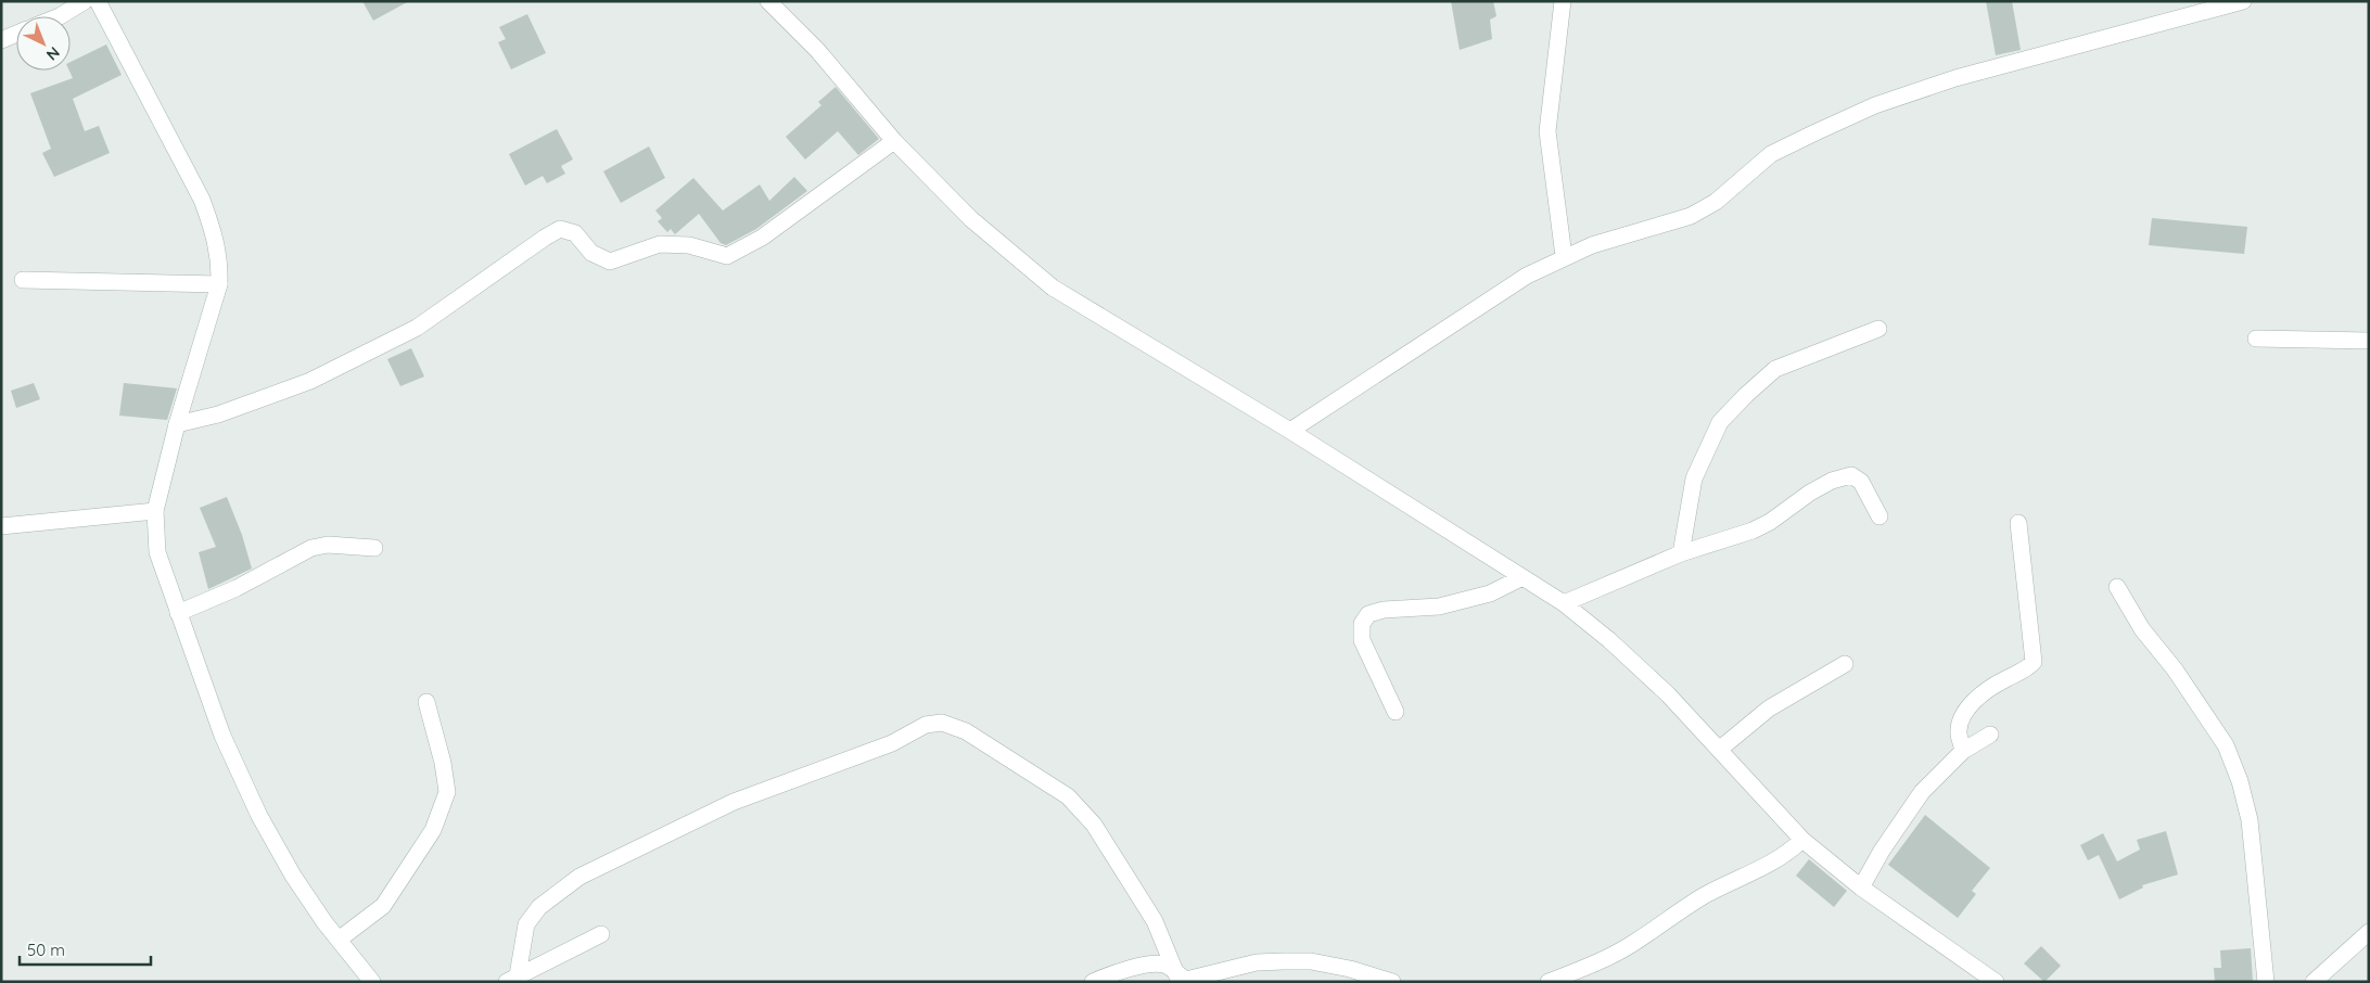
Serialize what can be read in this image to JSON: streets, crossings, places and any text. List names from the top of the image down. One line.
{"scale_bar":"50 m","north":"bottom right"}
